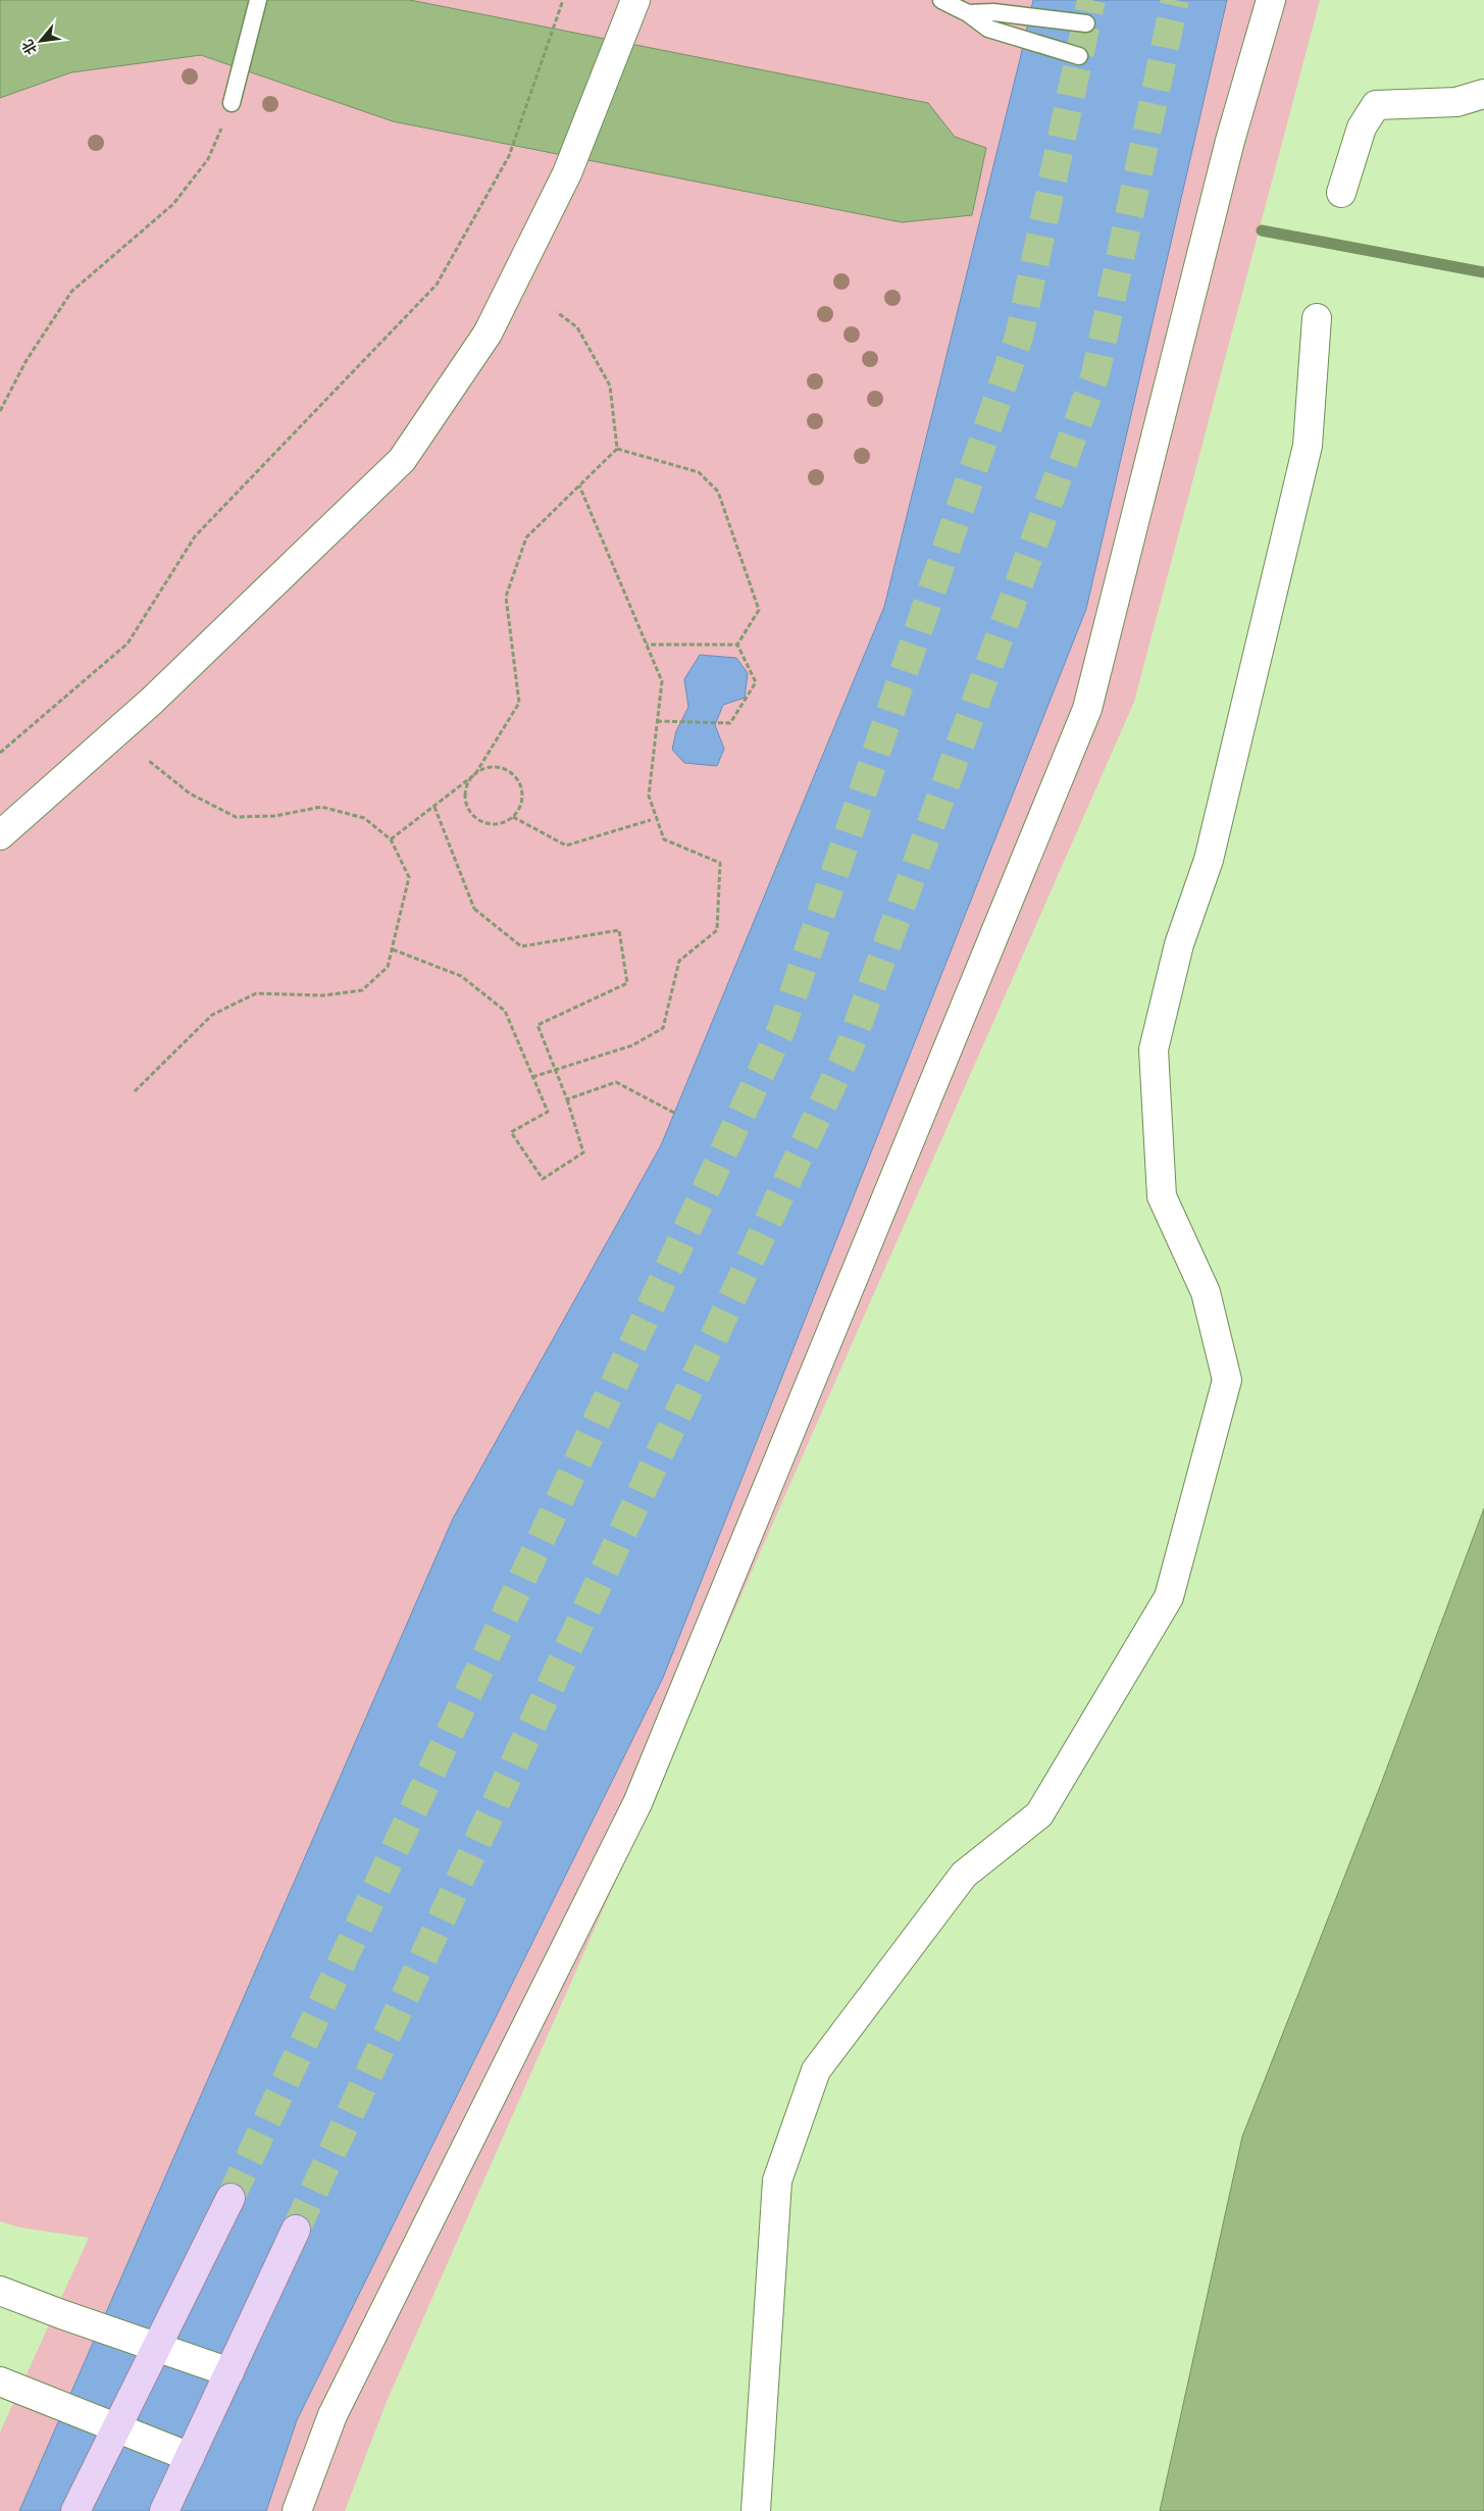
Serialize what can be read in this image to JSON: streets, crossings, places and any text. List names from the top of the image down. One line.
{"north":"bottom left"}
